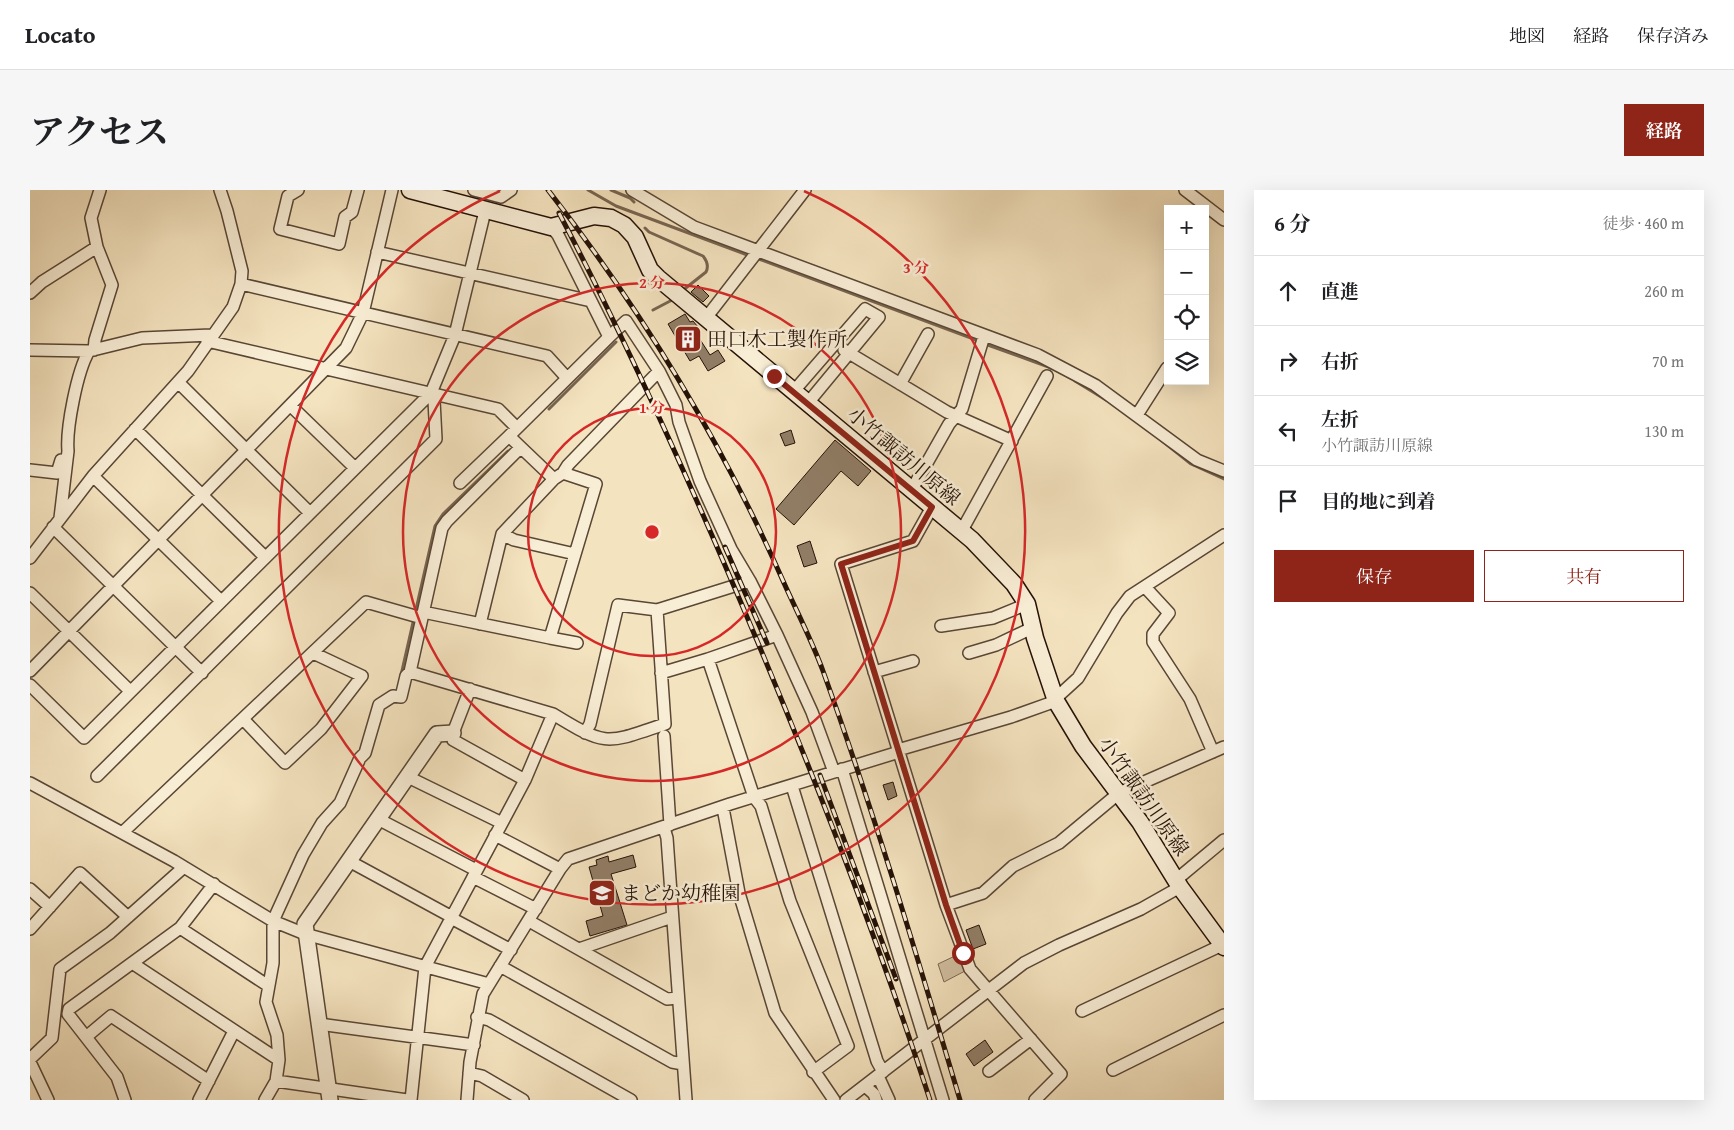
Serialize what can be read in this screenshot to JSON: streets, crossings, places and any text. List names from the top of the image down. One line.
{"streets":{"main road":["小竹諏訪川原線"]},"places":{"building":["田口木工製作所"],"school or university":["まどか幼稚園"]},"page":{"header":"Locato","nav":["地図","経路","保存済み"],"title":"アクセス","buttons":["経路",["保存","共有"]],"heading":["6 分","徒歩 · 460 m"],"map_buttons":["+","−"],"list":[["直進","260 m"],["右折","70 m"],["左折","小竹諏訪川原線","130 m"],"目的地に到着"]},"rings":["3 分","2 分","1 分"]}
